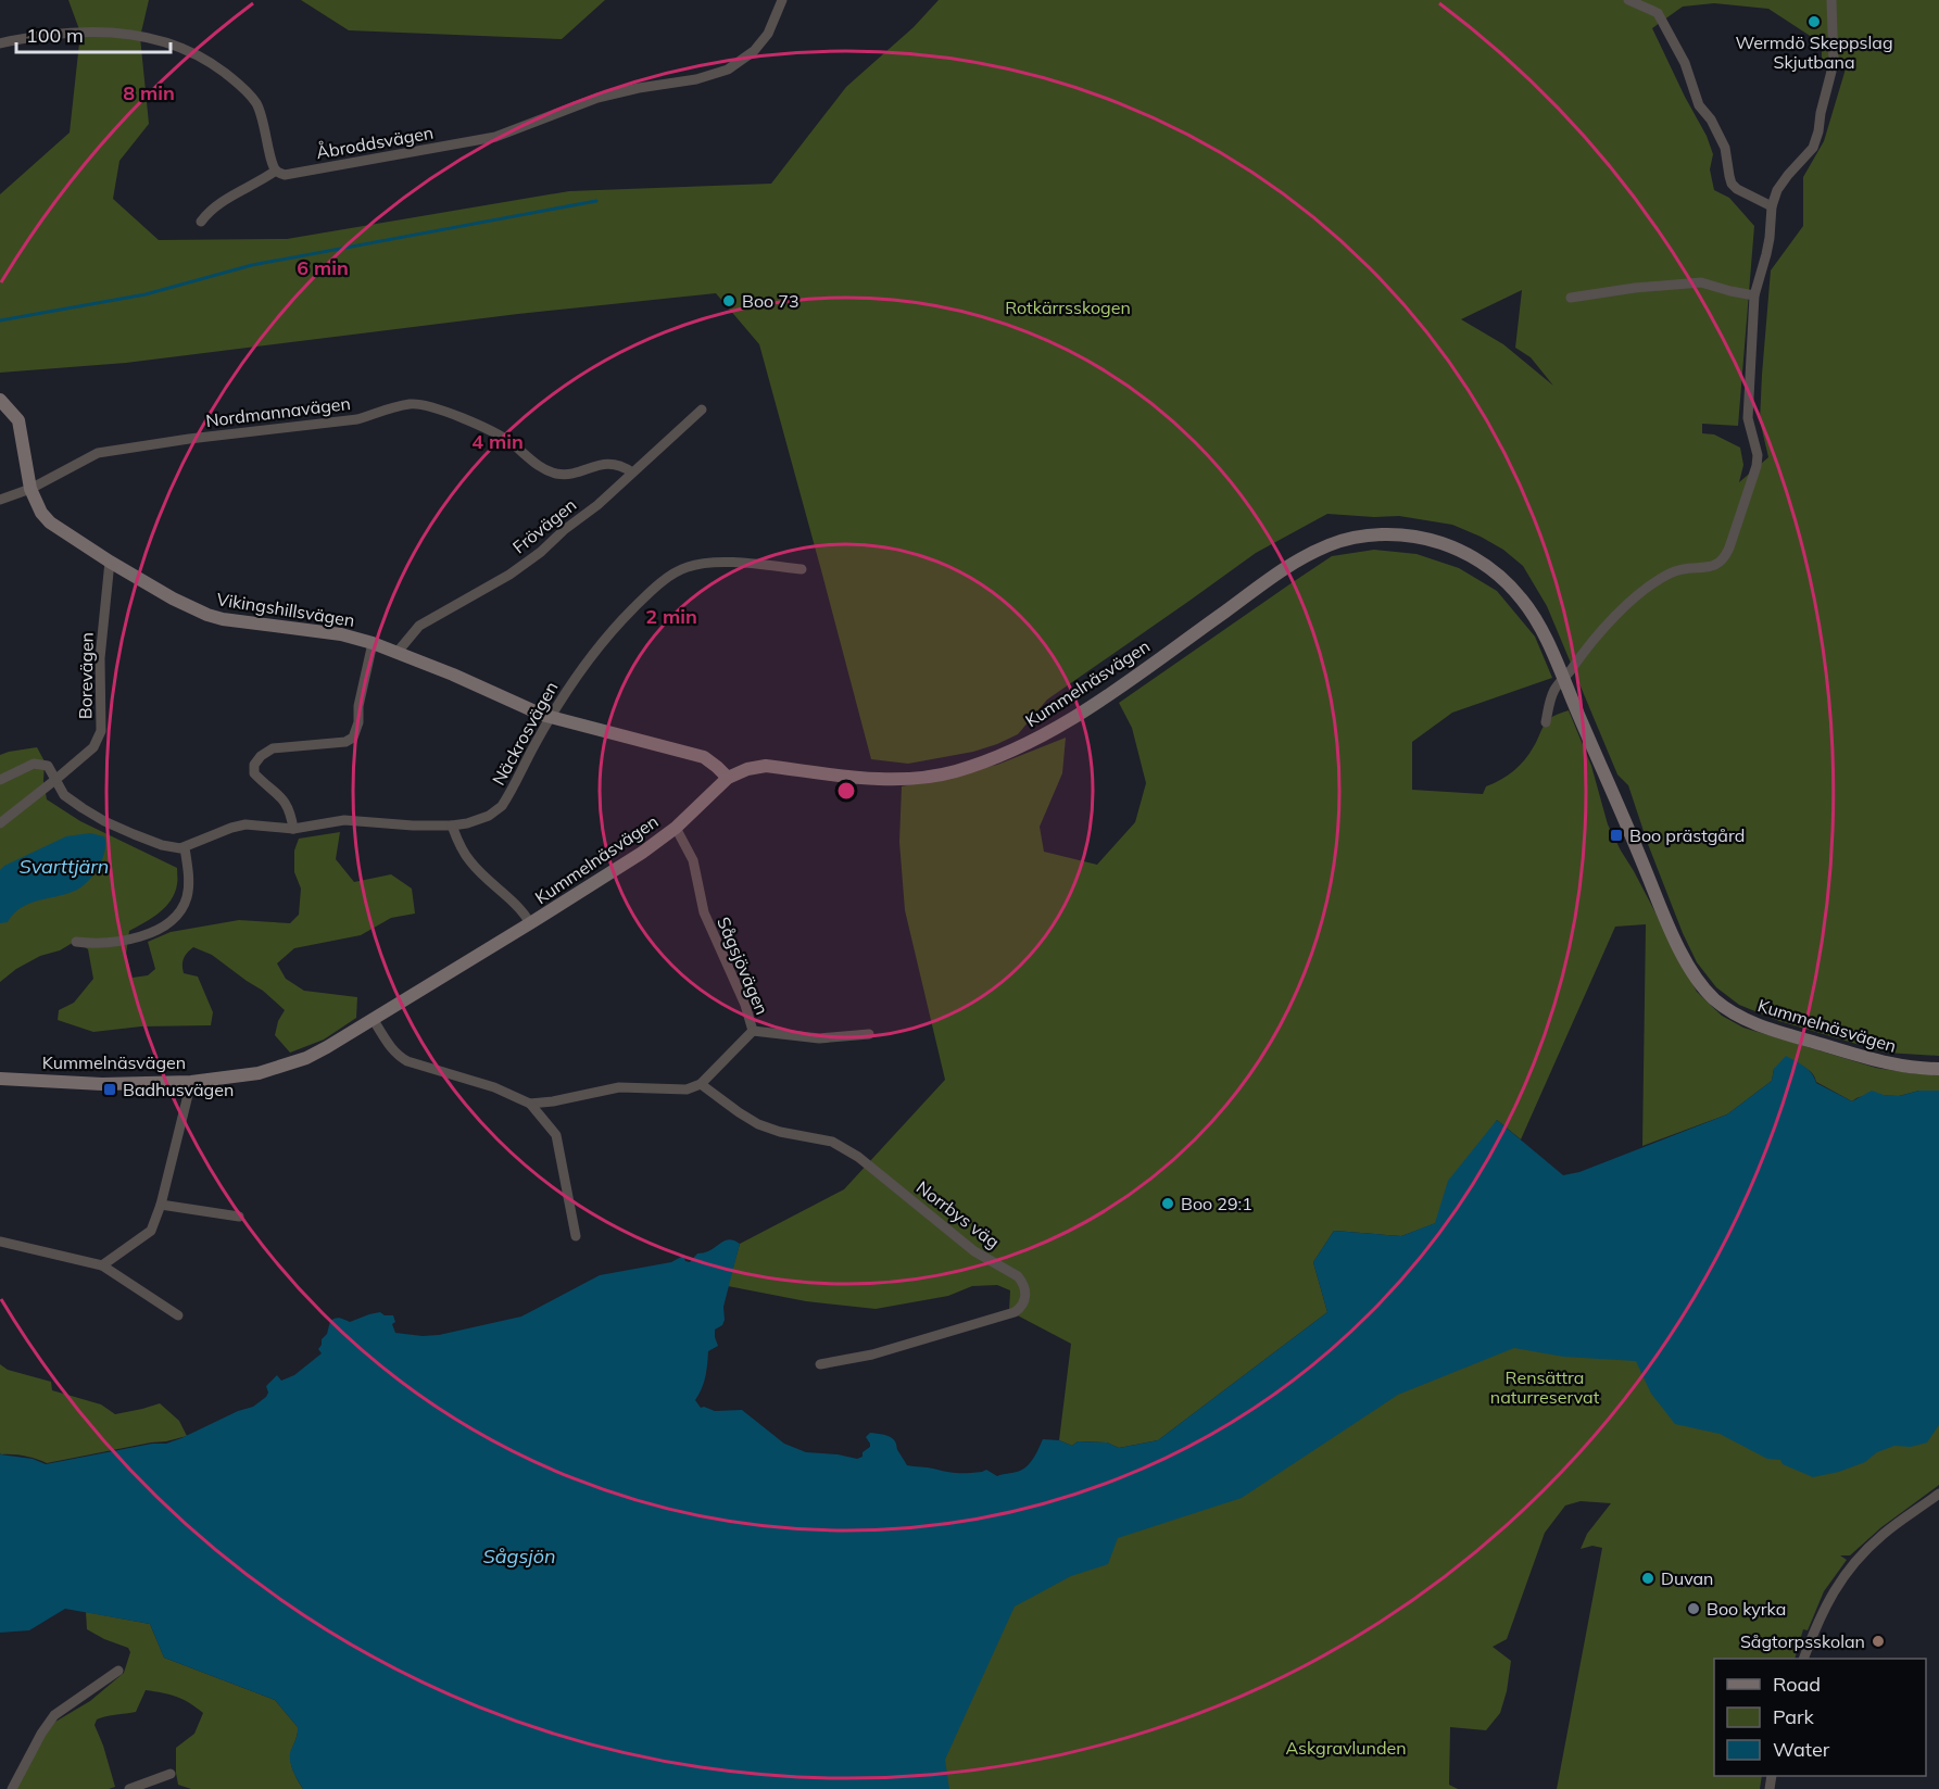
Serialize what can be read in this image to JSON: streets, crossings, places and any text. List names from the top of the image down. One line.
{"streets":{"street":["Åbroddsvägen","Nordmannavägen","Frövägen","Vikingshillsvägen","Borevägen","Kummelnäsvägen","Näckrosvägen","Sågsjövägen","Norrbys väg"]},"crossings":[["Nordmannavägen","Frövägen"],["Nordmannavägen","Vikingshillsvägen"],["Frövägen","Vikingshillsvägen"],["Vikingshillsvägen","Borevägen"],["Vikingshillsvägen","Kummelnäsvägen"],["Vikingshillsvägen","Näckrosvägen"],["Kummelnäsvägen","Sågsjövägen"],["Sågsjövägen","Norrbys väg"]],"water":["Svarttjärn","Sågsjön"],"parks":["Rotkärrsskogen","Rensättra naturreservat","Askgravlunden"],"places":{"other":["Wermdö Skeppslag Skjutbana","Boo 73","Boo 29:1","Duvan","Boo kyrka","Sågtorpsskolan"],"transit":["Boo prästgård","Badhusvägen"]},"legend":["Road","Park","Water"],"scale_bar":"100 m","rings":["8 min","6 min","4 min","2 min"]}
